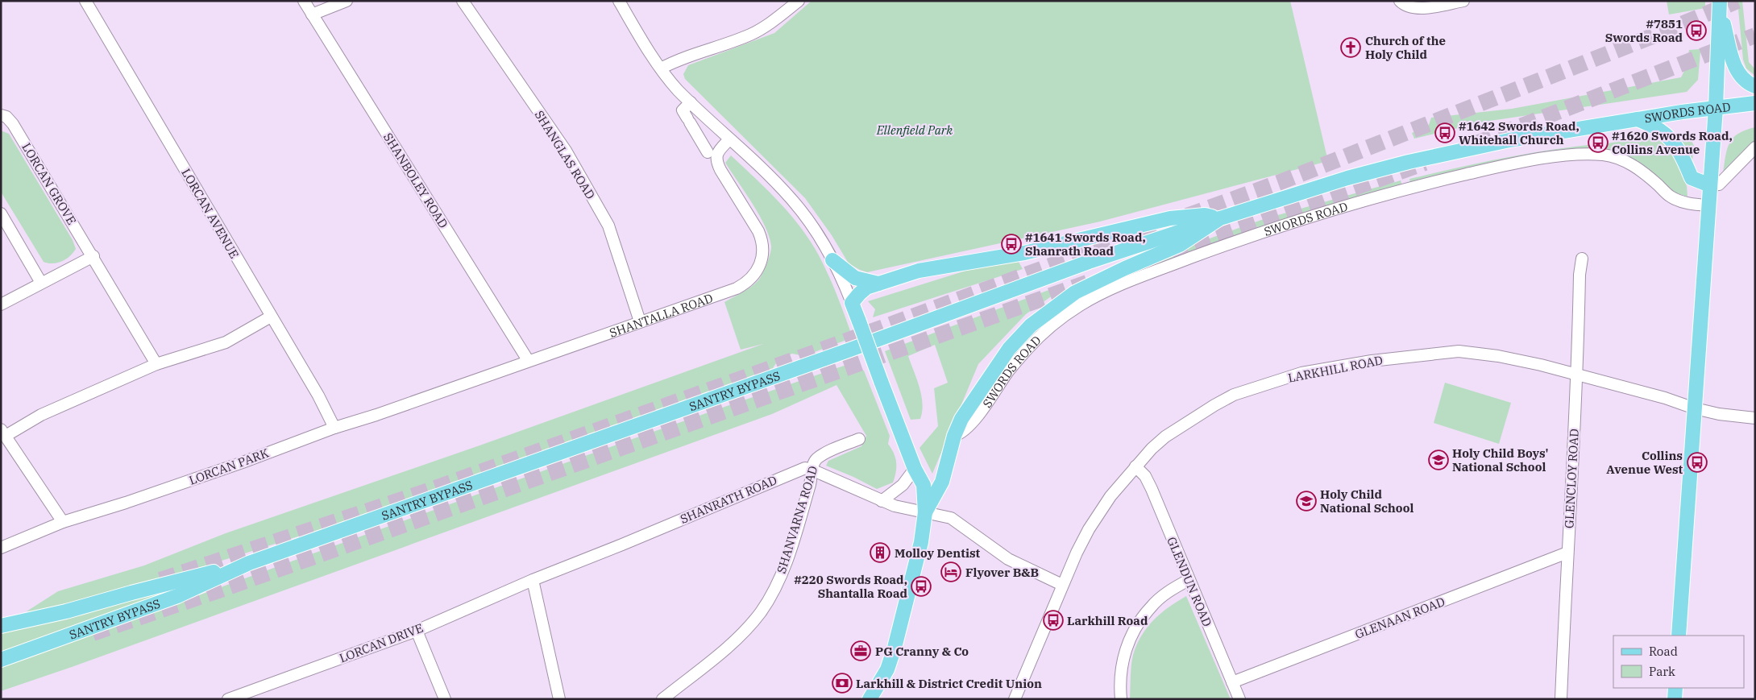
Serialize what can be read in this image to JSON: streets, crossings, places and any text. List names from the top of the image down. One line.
{"streets":{"main road":["SWORDS ROAD","SANTRY BYPASS"],"street":["SHANGLAS ROAD","SHANBOLEY ROAD","LORCAN GROVE","LORCAN AVENUE","SHANTALLA ROAD","LARKHILL ROAD","LORCAN PARK","GLENCLOY ROAD","SHANRATH ROAD","SHANVARNA ROAD","GLENDUN ROAD","GLENAAN ROAD","LORCAN DRIVE"]},"crossings":[["SWORDS ROAD","SANTRY BYPASS"],["SHANGLAS ROAD","SHANTALLA ROAD"],["SHANBOLEY ROAD","SHANTALLA ROAD"],["LORCAN AVENUE","LORCAN PARK"],["SHANTALLA ROAD","LORCAN PARK"],["LARKHILL ROAD","GLENCLOY ROAD"],["LARKHILL ROAD","GLENDUN ROAD"],["GLENCLOY ROAD","GLENAAN ROAD"],["SHANRATH ROAD","SHANVARNA ROAD"],["SHANRATH ROAD","LORCAN DRIVE"],["GLENDUN ROAD","GLENAAN ROAD"]],"parks":["Ellenfield Park"],"places":{"bus stop":["#7851 Swords Road","#1642 Swords Road, Whitehall Church","#1620 Swords Road, Collins Avenue","#1641 Swords Road, Shanrath Road","Collins Avenue West","#220 Swords Road, Shantalla Road","Larkhill Road"],"church":["Church of the Holy Child"],"school or university":["Holy Child Boys' National School","Holy Child National School"],"building":["Molloy Dentist"],"hotel":["Flyover B&B"],"office":["PG Cranny & Co"],"bank":["Larkhill & District Credit Union"]},"legend":["Road","Park"]}
